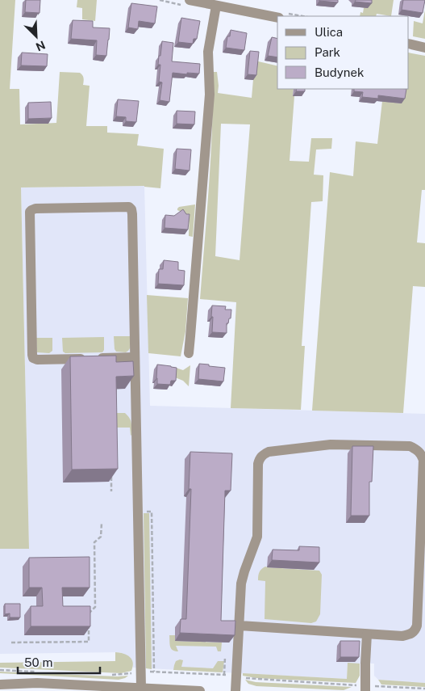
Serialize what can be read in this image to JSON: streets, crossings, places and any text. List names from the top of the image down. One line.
{"legend":["Ulica","Park","Budynek"],"scale_bar":"50 m","north":"bottom right"}
